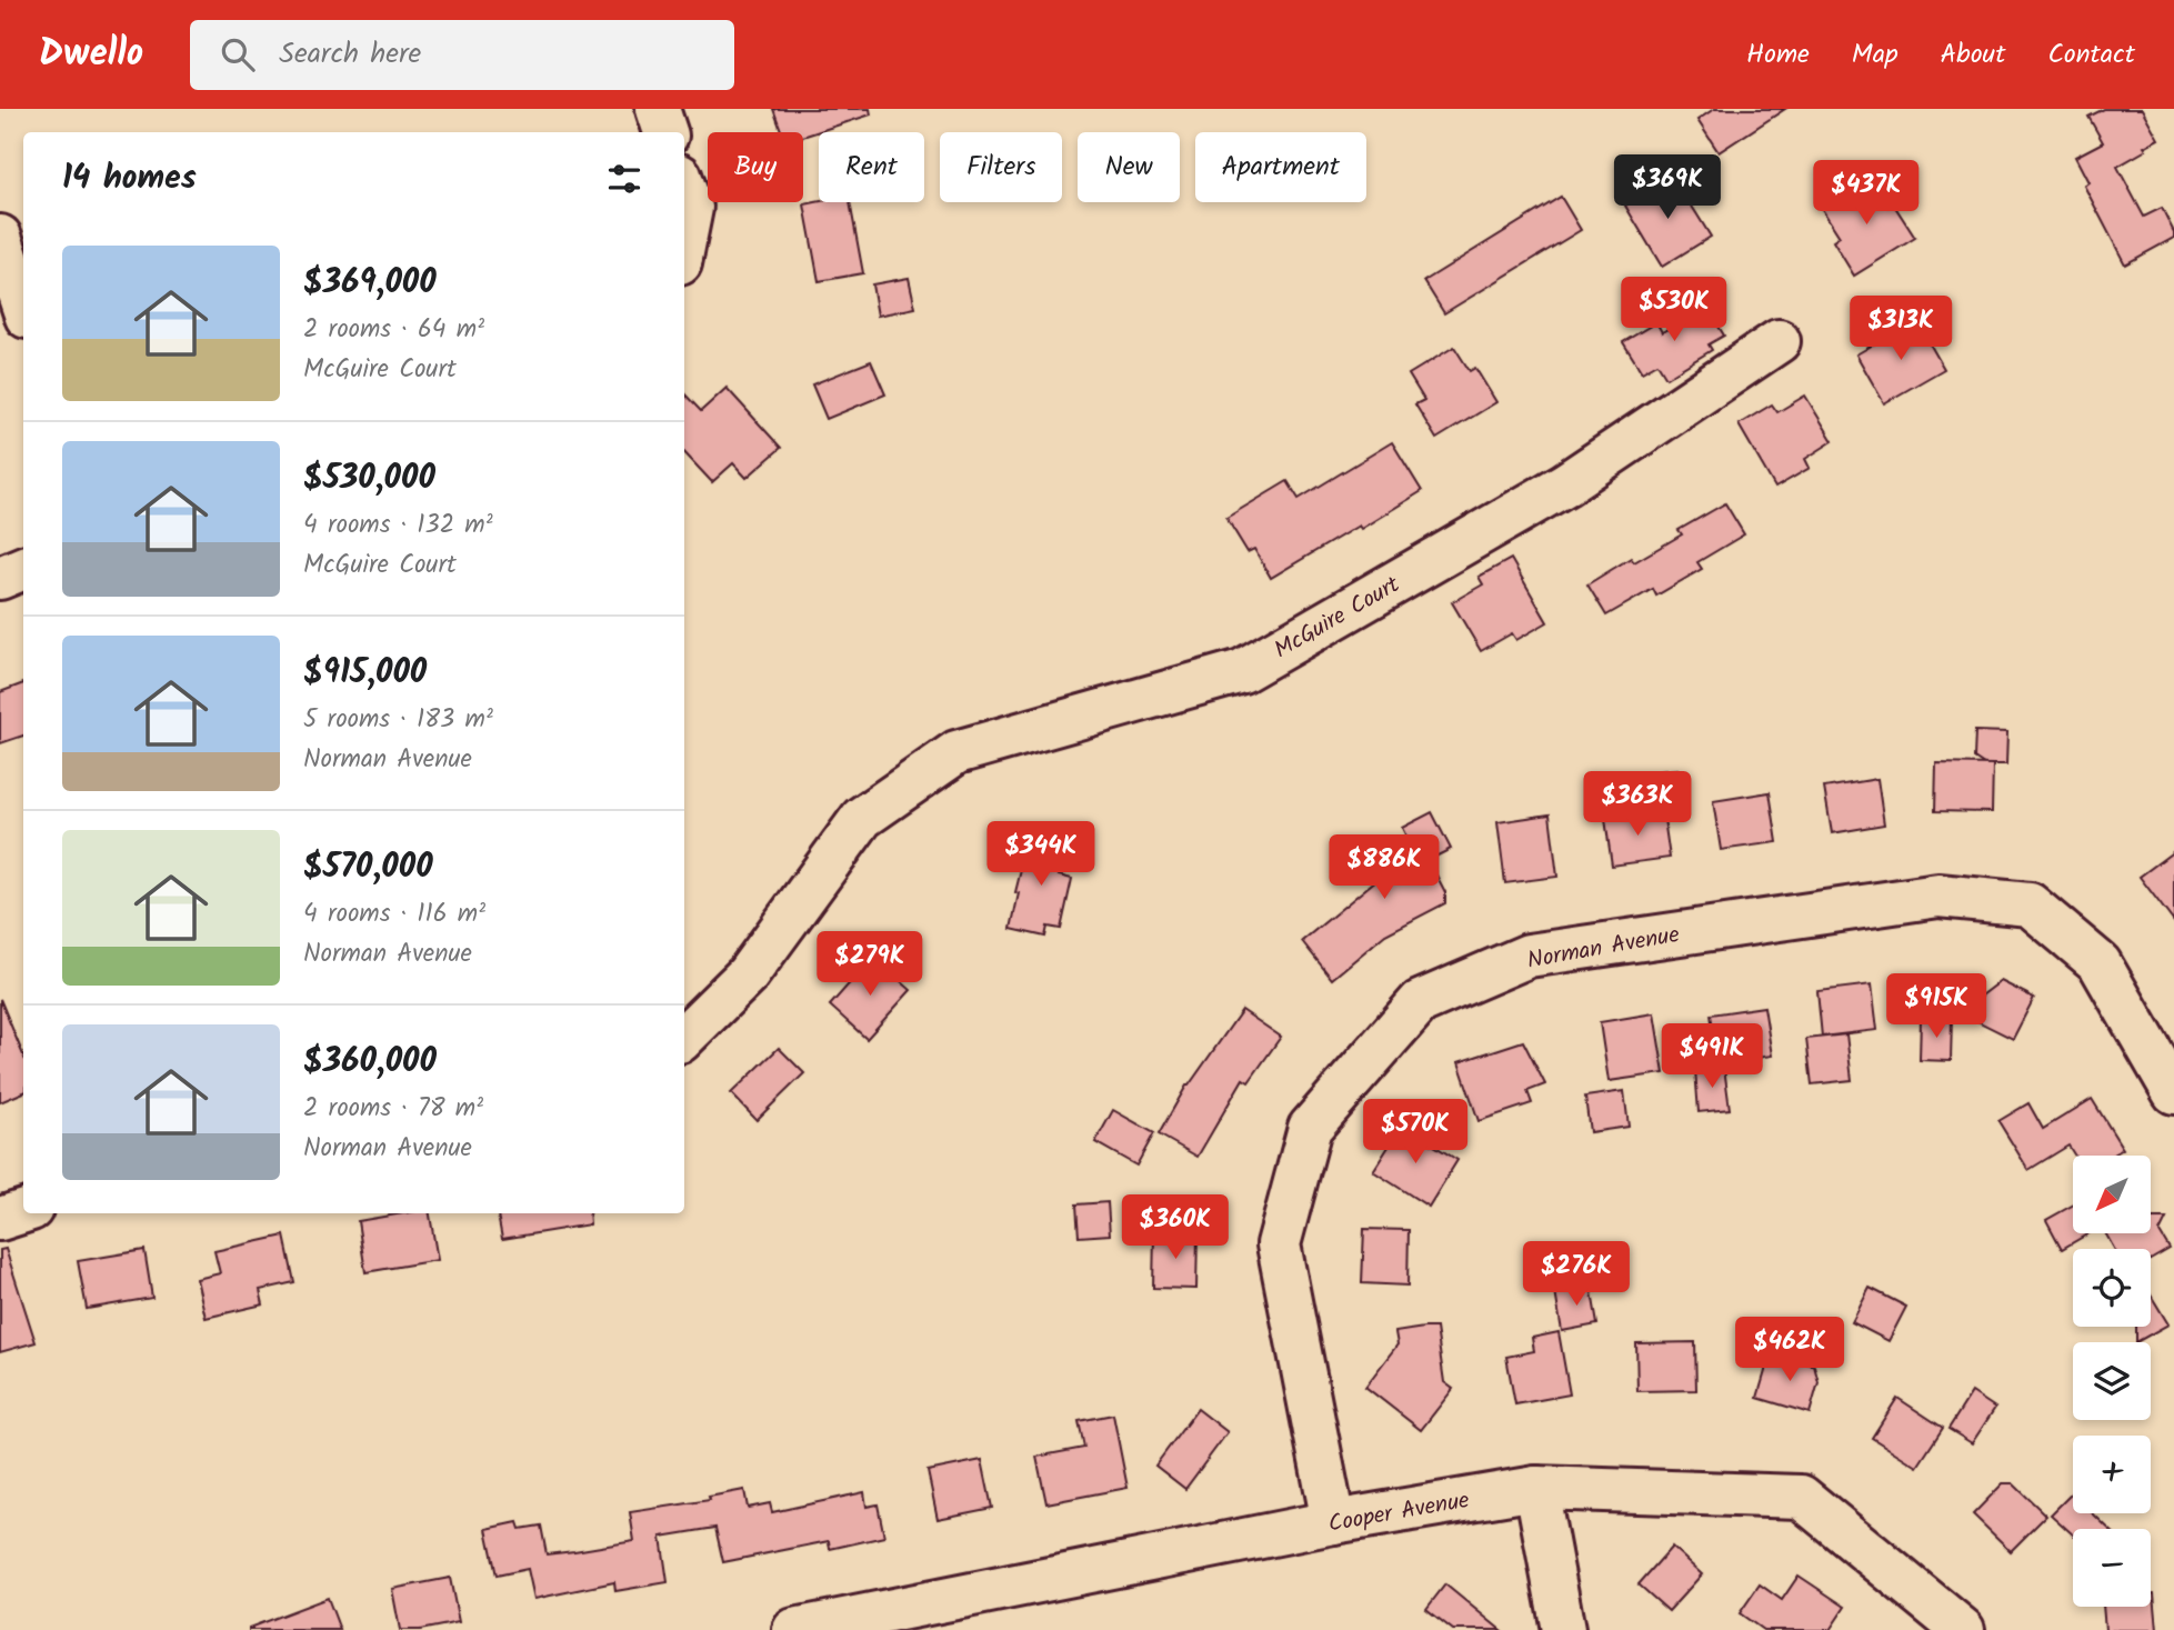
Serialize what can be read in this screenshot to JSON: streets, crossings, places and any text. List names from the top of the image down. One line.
{"streets":{"street":["McGuire Court","Norman Avenue","Cooper Avenue"]},"crossings":[["Norman Avenue","Cooper Avenue"]],"north":"bottom left","page":{"header":"Dwello","search":"Search here","nav":["Home","Map","About","Contact"],"chip":["Buy","Rent","Filters","New","Apartment"],"heading":"14 homes","price":["$369K","$437K","$530K","$313K","$363K","$344K","$886K","$279K","$915K","$491K","$570K","$360K","$276K","$462K"],"list":[{"name":"$369,000","note":"2 rooms · 64 m² · McGuire Court"},{"name":"$530,000","note":"4 rooms · 132 m² · McGuire Court"},{"name":"$915,000","note":"5 rooms · 183 m² · Norman Avenue"},{"name":"$570,000","note":"4 rooms · 116 m² · Norman Avenue"},{"name":"$360,000","note":"2 rooms · 78 m² · Norman Avenue"}],"map_buttons":["+","−"]}}
